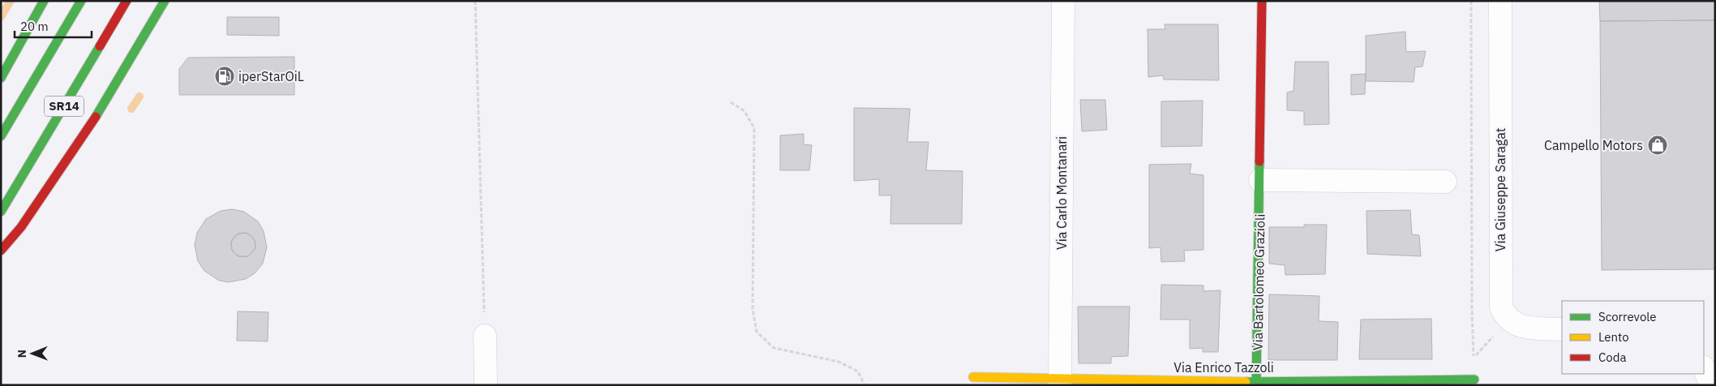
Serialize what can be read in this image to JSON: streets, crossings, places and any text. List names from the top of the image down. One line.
{"streets":{"street":["SR14","Via Giuseppe Saragat","Via Carlo Montanari","Via Bartolomeo Grazioli","Via Enrico Tazzoli"]},"crossings":[["Via Carlo Montanari","Via Enrico Tazzoli"],["Via Bartolomeo Grazioli","Via Enrico Tazzoli"]],"places":{"fuel station":["iperStarOiL"],"shop":["Campello Motors"]},"legend":["Scorrevole","Lento","Coda"],"scale_bar":"20 m","north":"left"}
